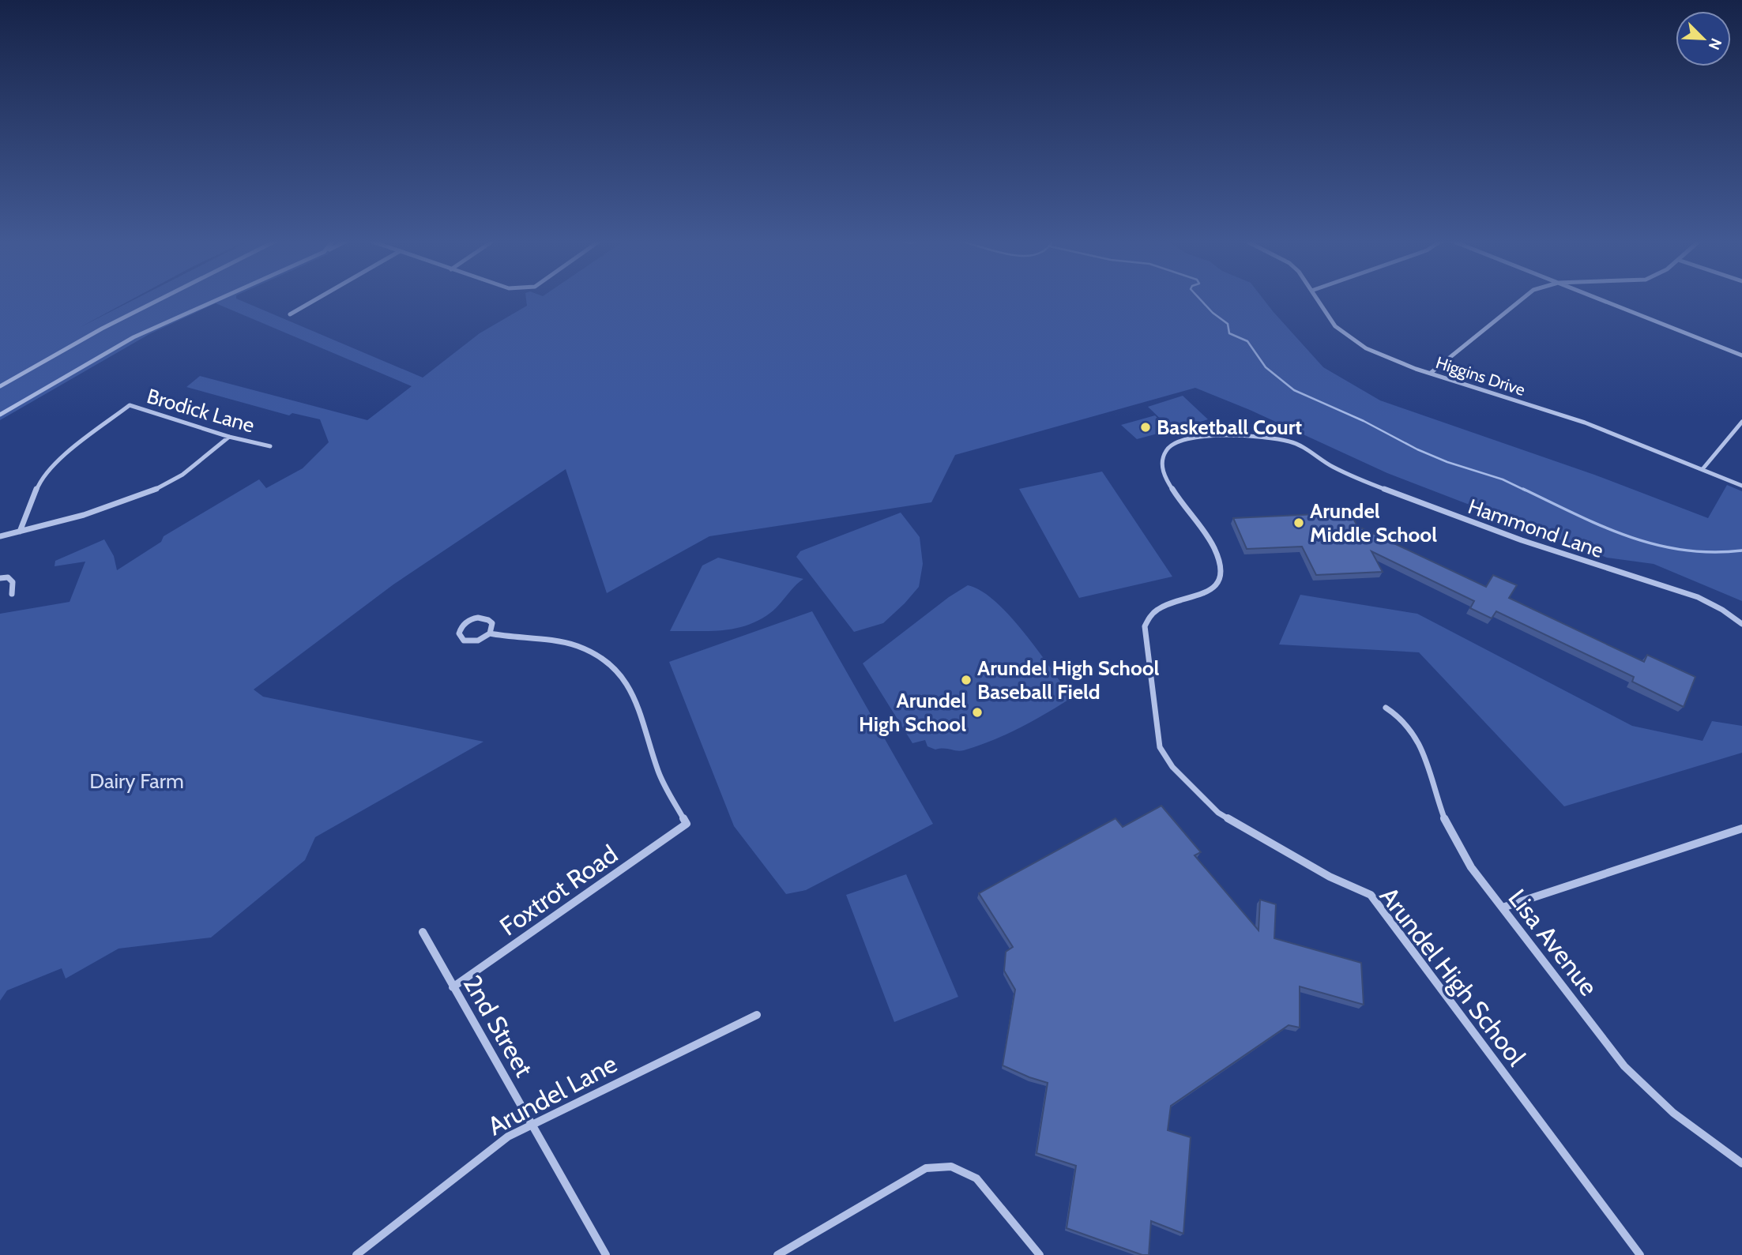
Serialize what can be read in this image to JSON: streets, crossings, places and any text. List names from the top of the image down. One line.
{"streets":{"street":["Higgins Drive","Brodick Lane","Hammond Lane","Foxtrot Road","Lisa Avenue","Arundel High School","2nd Street","Arundel Lane"]},"crossings":[["Hammond Lane","Arundel High School"],["Foxtrot Road","2nd Street"],["2nd Street","Arundel Lane"]],"parks":["Dairy Farm"],"places":["Basketball Court","Arundel Middle School","Arundel High School Baseball Field","Arundel High School"],"north":"bottom right"}
